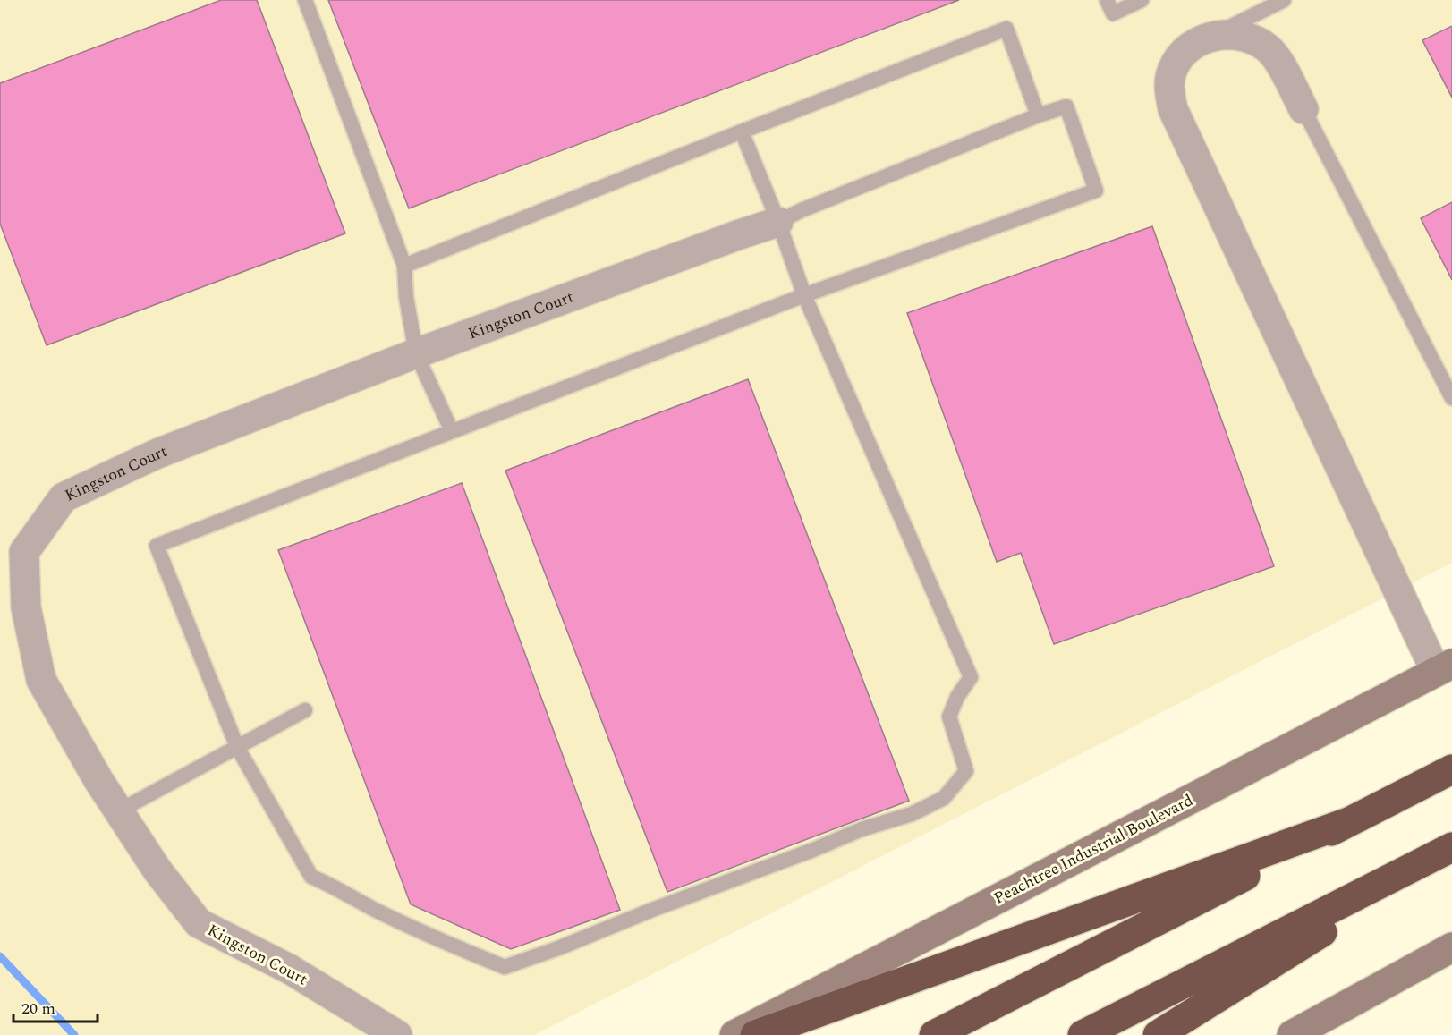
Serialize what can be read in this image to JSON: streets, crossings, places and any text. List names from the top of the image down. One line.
{"streets":{"main road":["Peachtree Industrial Boulevard"],"street":["Kingston Court"]},"scale_bar":"20 m"}
